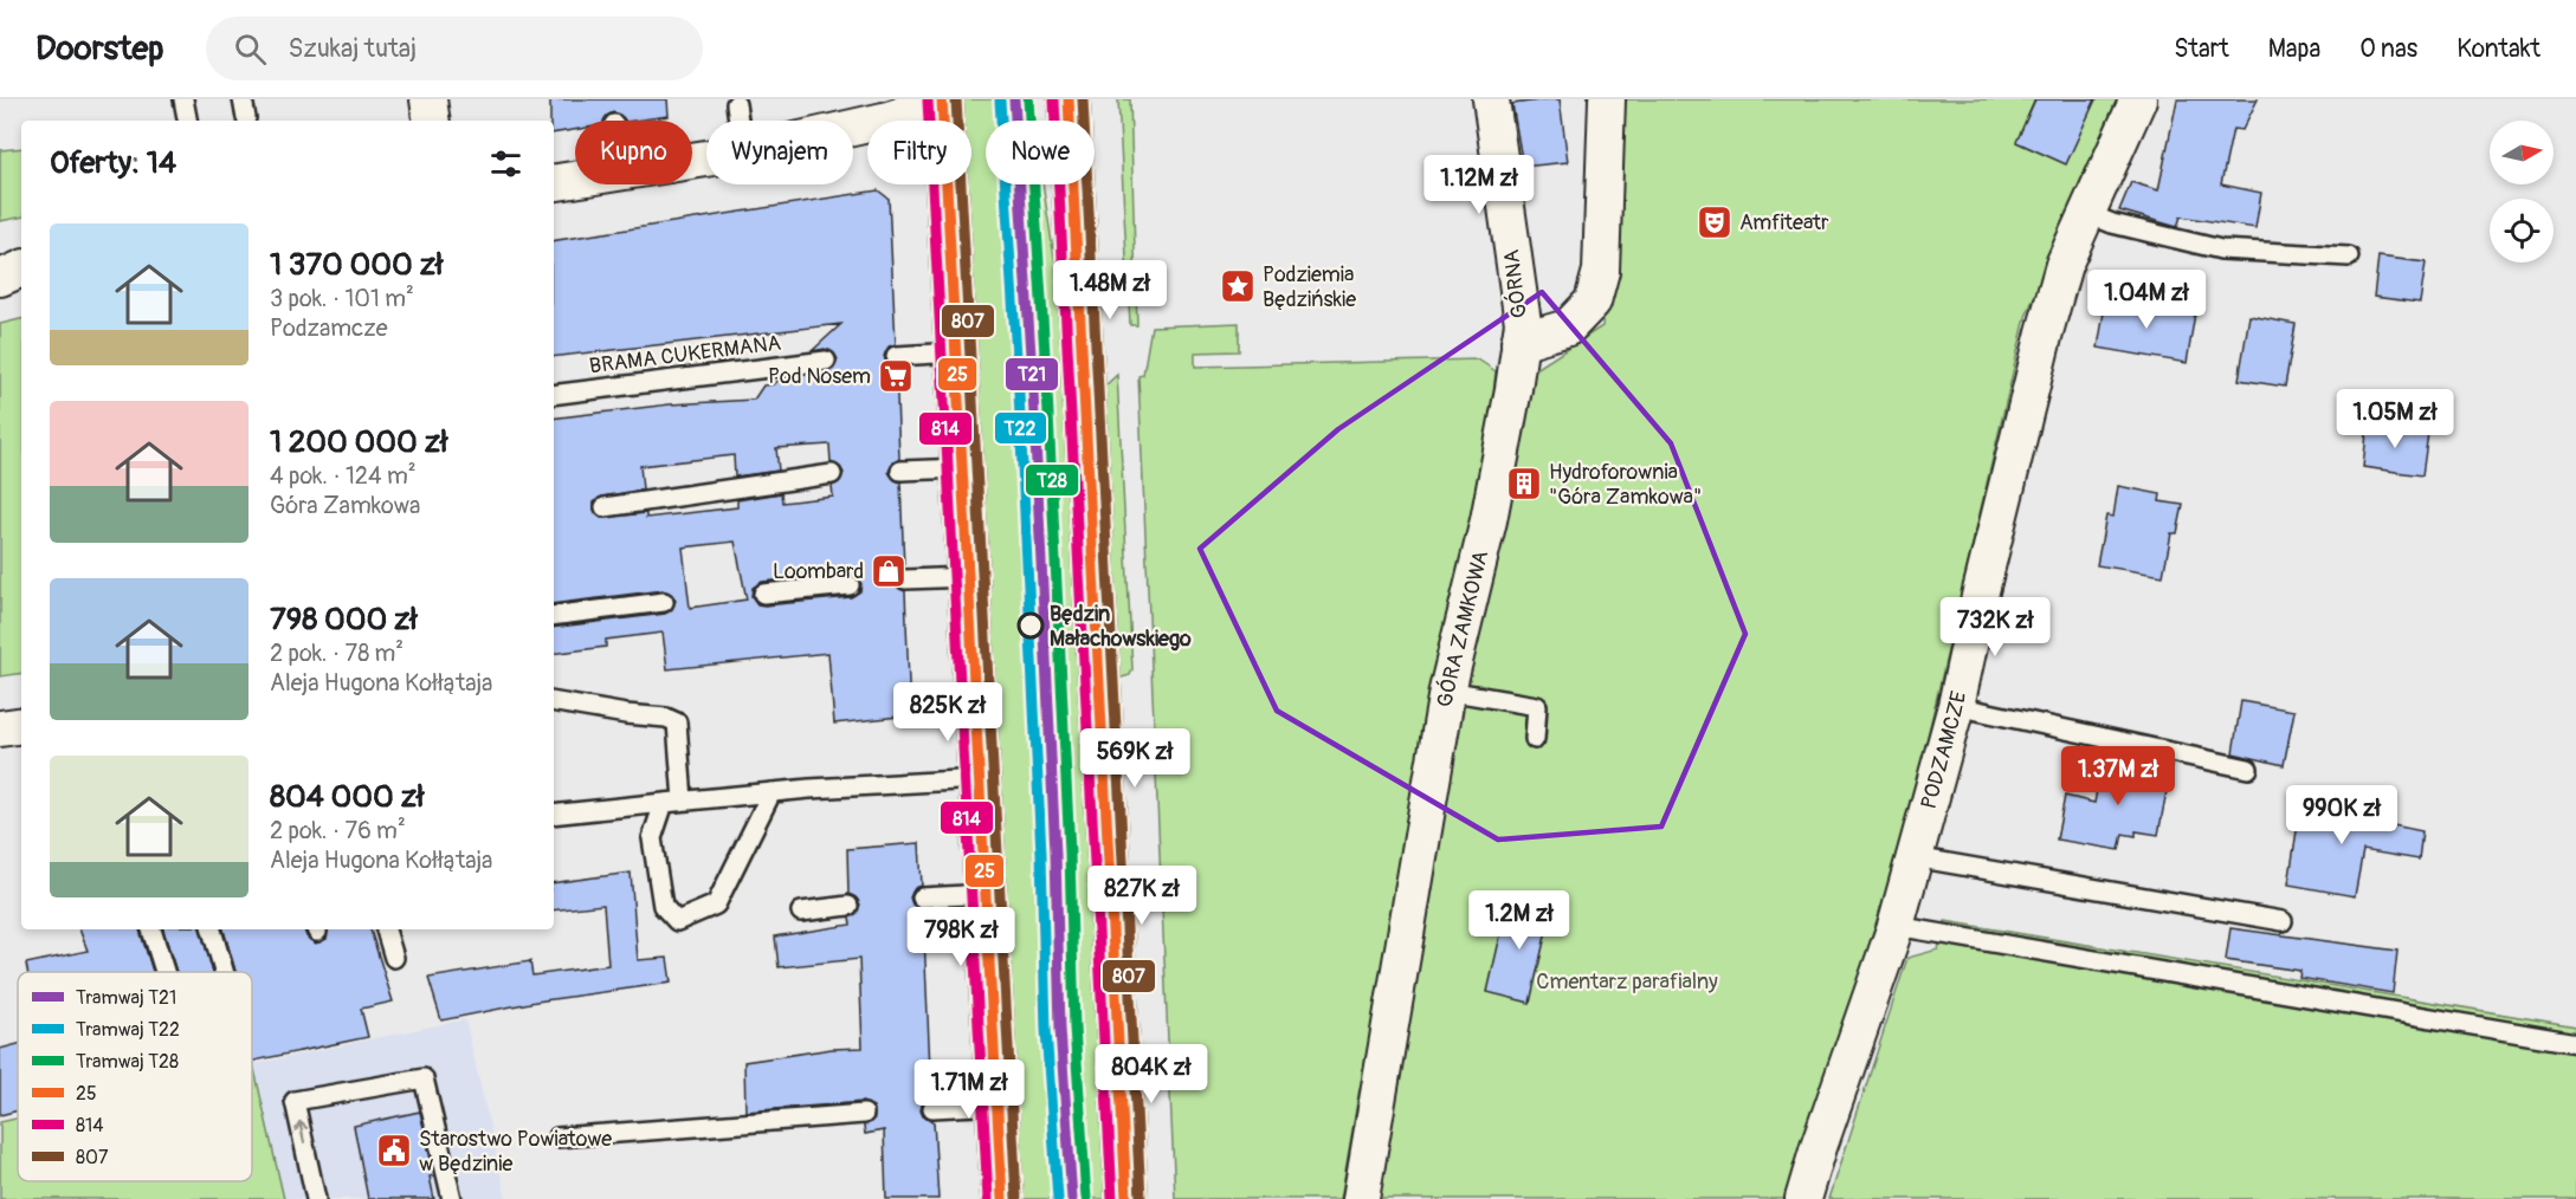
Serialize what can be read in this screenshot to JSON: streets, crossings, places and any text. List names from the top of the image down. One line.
{"streets":{"street":["GÓRNA","GÓRA ZAMKOWA","PODZAMCZE"],"lane":["BRAMA CUKERMANA"]},"crossings":[["GÓRNA","GÓRA ZAMKOWA"]],"parks":["Cmentarz parafialny"],"places":{"theatre":["Amfiteatr"],"place":["Podziemia Będzińskie"],"supermarket":["Pod Nosem"],"building":["Hydroforownia \"Góra Zamkowa\""],"shop":["Loombard"],"other":["Będzin Małachowskiego"],"public building":["Starostwo Powiatowe w Będzinie"]},"lines":["tram line T21","tram line T28","transit line 25","transit line 807","tram line T22","transit line 814"],"legend":["Tramwaj T21","Tramwaj T22","Tramwaj T28","25","814","807"],"north":"right","page":{"header":"Doorstep","search":"Szukaj tutaj","nav":["Start","Mapa","O nas","Kontakt"],"chip":["Kupno","Wynajem","Filtry","Nowe"],"heading":"Oferty: 14","price":["1.12M zł","1.48M zł","1.04M zł","1.05M zł","732K zł","825K zł","569K zł","1.37M zł","990K zł","827K zł","1.2M zł","798K zł","804K zł","1.71M zł"],"list":[{"name":"1 370 000 zł","note":"3 pok. · 101 m² · Podzamcze"},{"name":"1 200 000 zł","note":"4 pok. · 124 m² · Góra Zamkowa"},{"name":"798 000 zł","note":"2 pok. · 78 m² · Aleja Hugona Kołłątaja"},{"name":"804 000 zł","note":"2 pok. · 76 m² · Aleja Hugona Kołłątaja"}]}}
